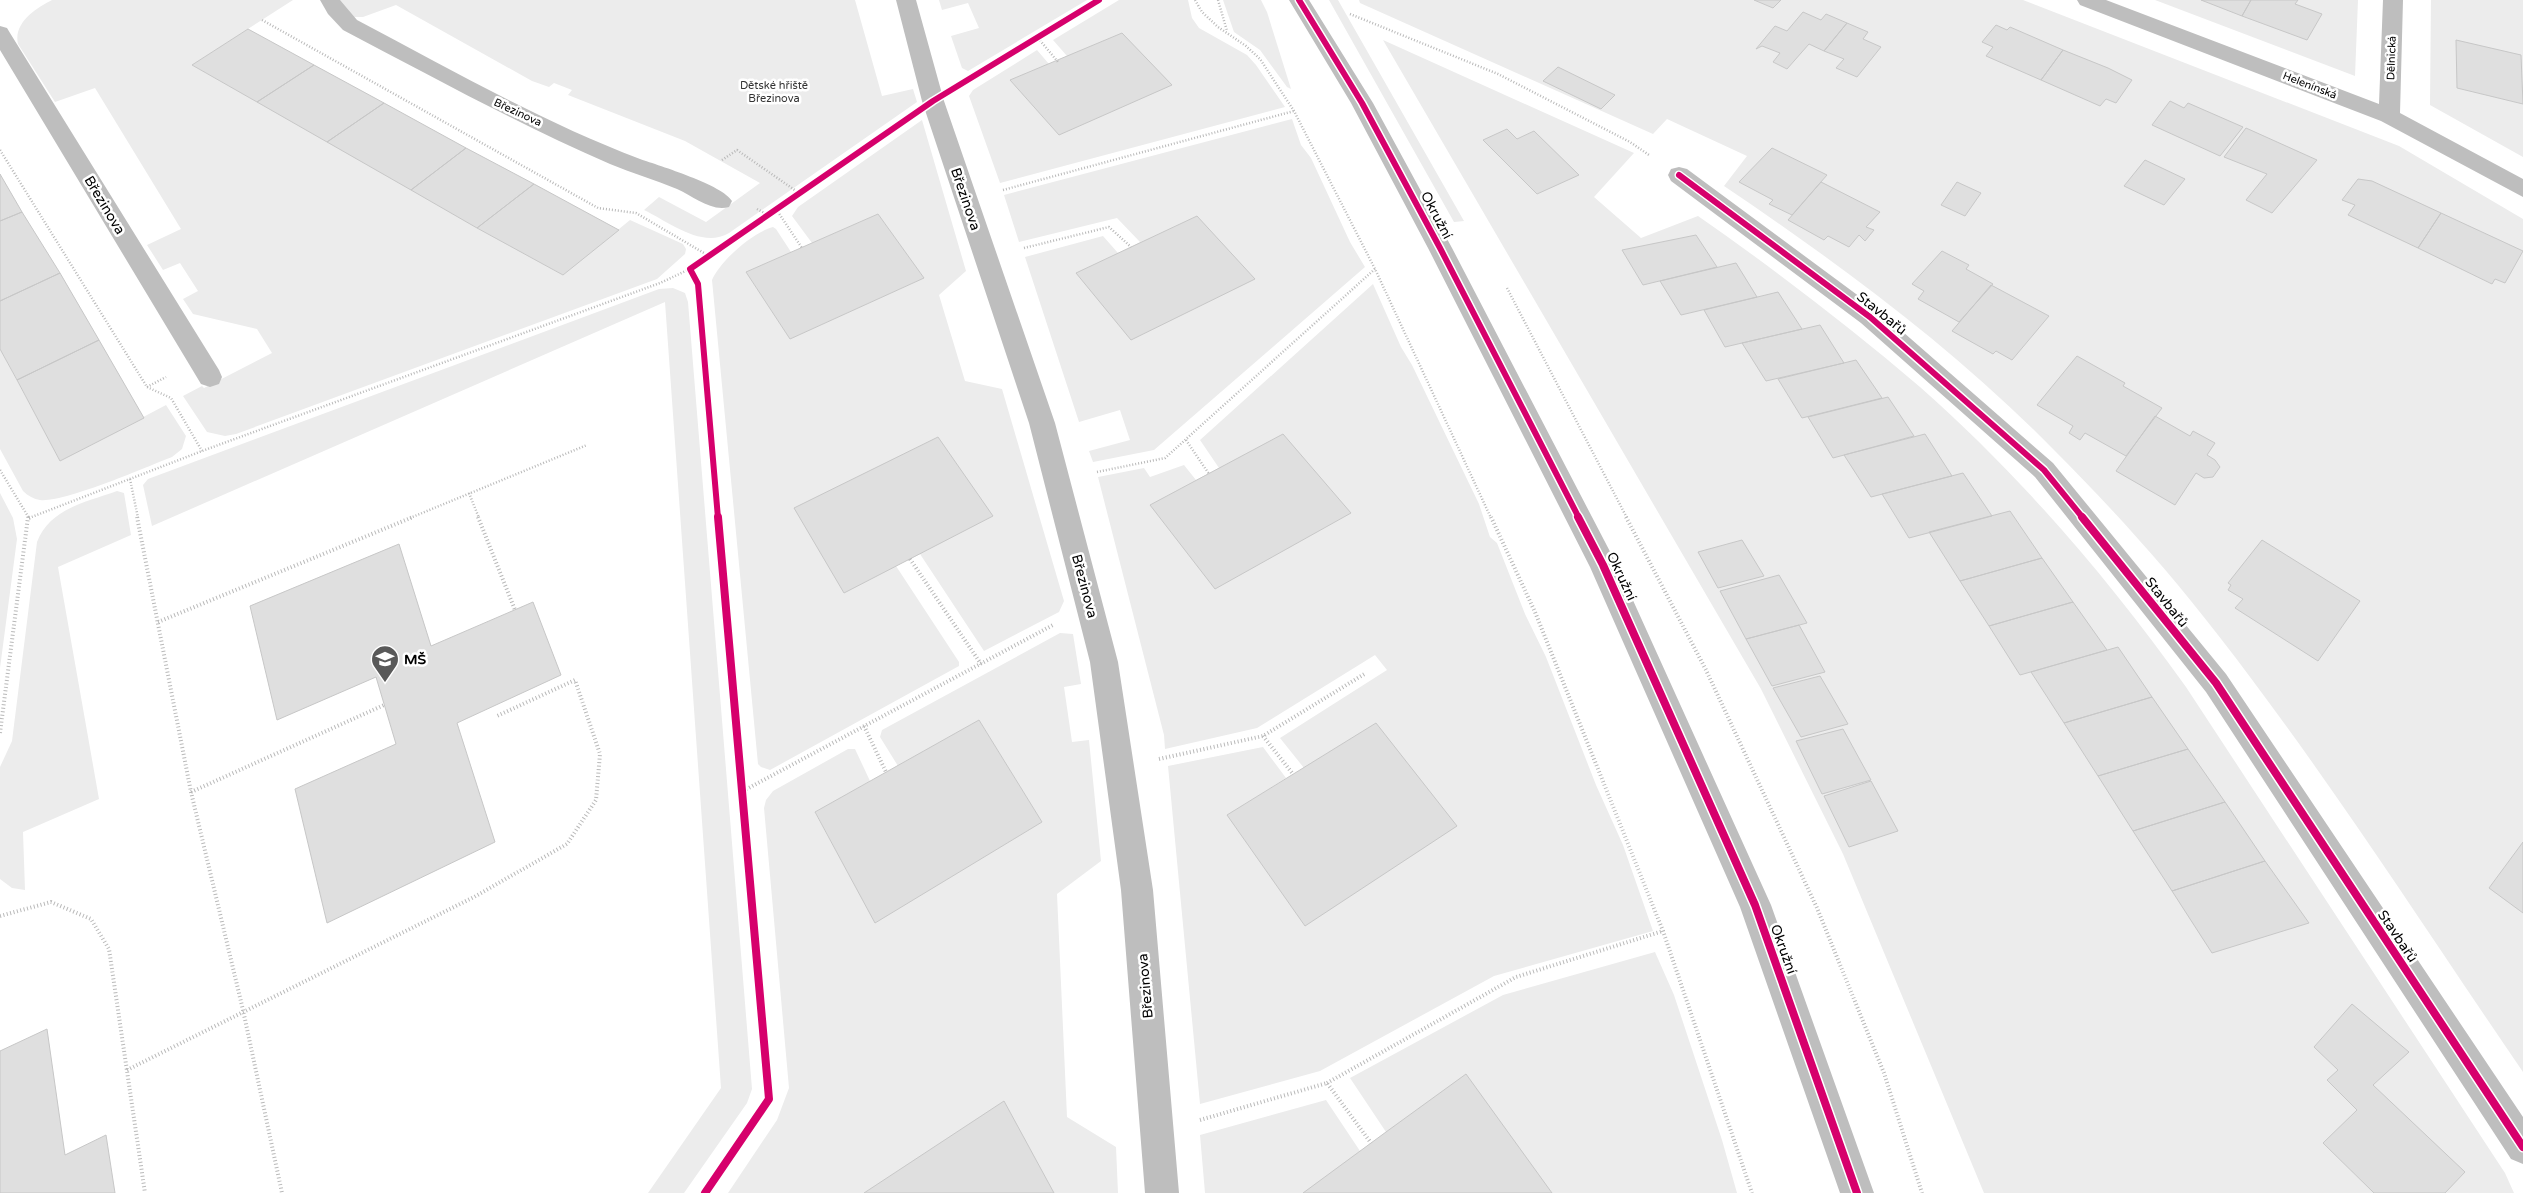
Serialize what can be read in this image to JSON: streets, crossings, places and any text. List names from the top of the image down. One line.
{"streets":{"street":["Dělnická","Helenínská","Březinova","Okružní","Stavbařů"]},"crossings":[["Dělnická","Helenínská"]],"parks":["Dětské hřiště Březinova"],"places":{"school or university":["MŠ"]}}
